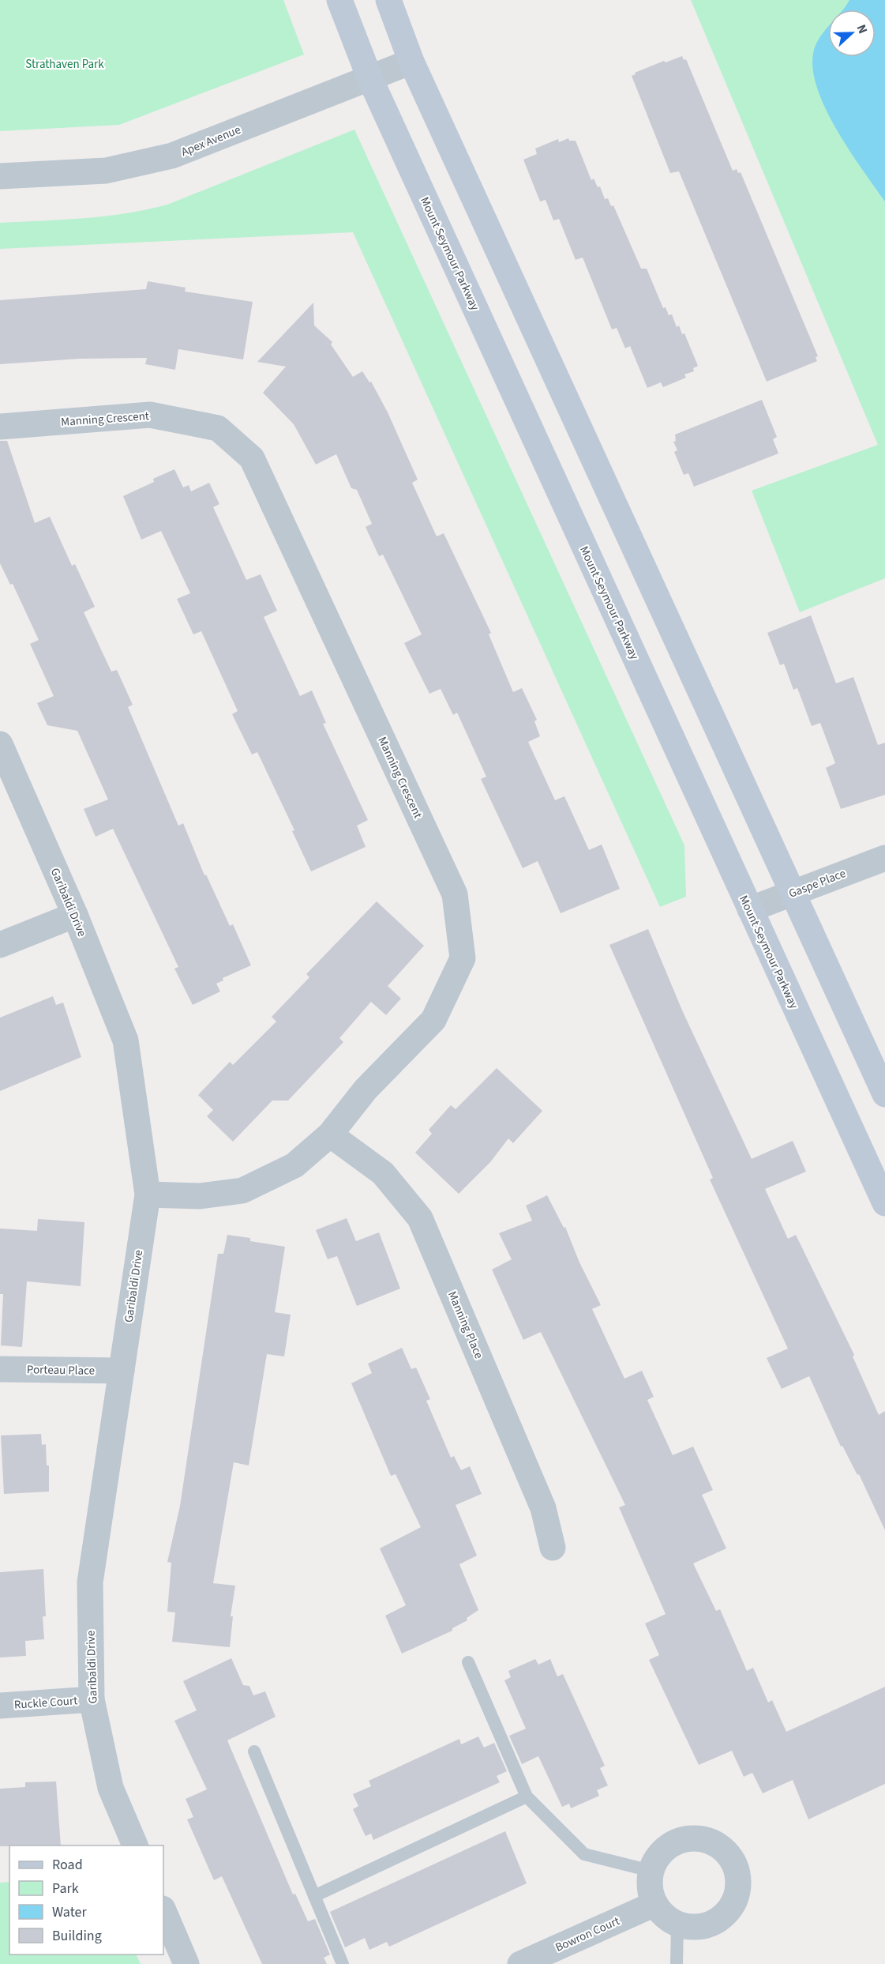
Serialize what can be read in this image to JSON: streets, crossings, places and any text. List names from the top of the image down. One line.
{"streets":{"main road":["Mount Seymour Parkway"],"street":["Apex Avenue","Manning Crescent","Gaspe Place","Garibaldi Drive","Manning Place","Porteau Place","Ruckle Court","Bowron Court"]},"crossings":[["Apex Avenue","Mount Seymour Parkway"],["Mount Seymour Parkway","Gaspe Place"],["Manning Crescent","Garibaldi Drive"],["Manning Crescent","Manning Place"],["Garibaldi Drive","Porteau Place"],["Garibaldi Drive","Ruckle Court"]],"parks":["Strathaven Park"],"legend":["Road","Park","Water","Building"],"north":"right"}
